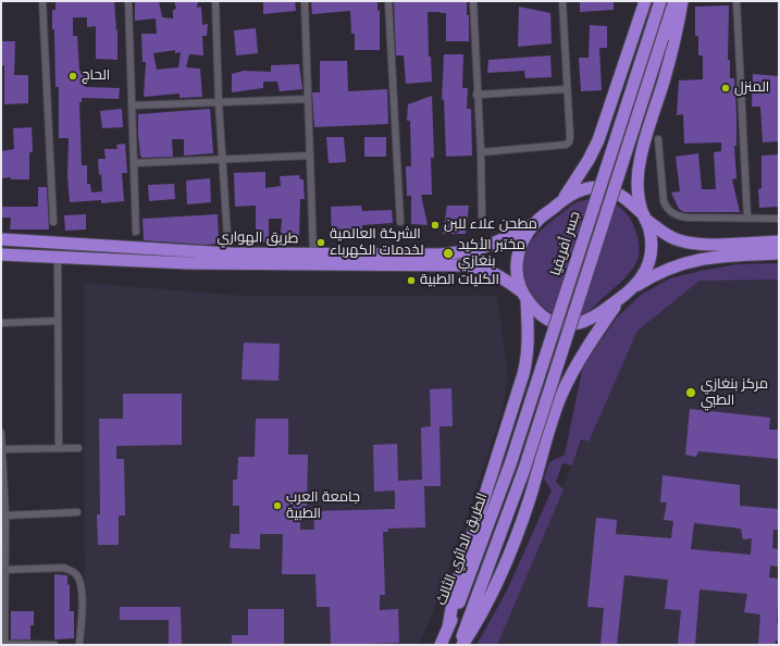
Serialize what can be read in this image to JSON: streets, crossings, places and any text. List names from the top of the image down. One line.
{"streets":{"highway":["طريق الهواري","جسر أفريقيا","الطريق الدائري الثالث"]},"crossings":[["جسر أفريقيا","الطريق الدائري الثالث"]],"places":["الحاج","المنزل","مطحن علاء للبن","الشركة العالمية لخدمات الكهرباء","مختبر الأكيد بنغازي","الكليات الطبية","مركز بنغازي الطبي","جامعة العرب الطبية"]}
